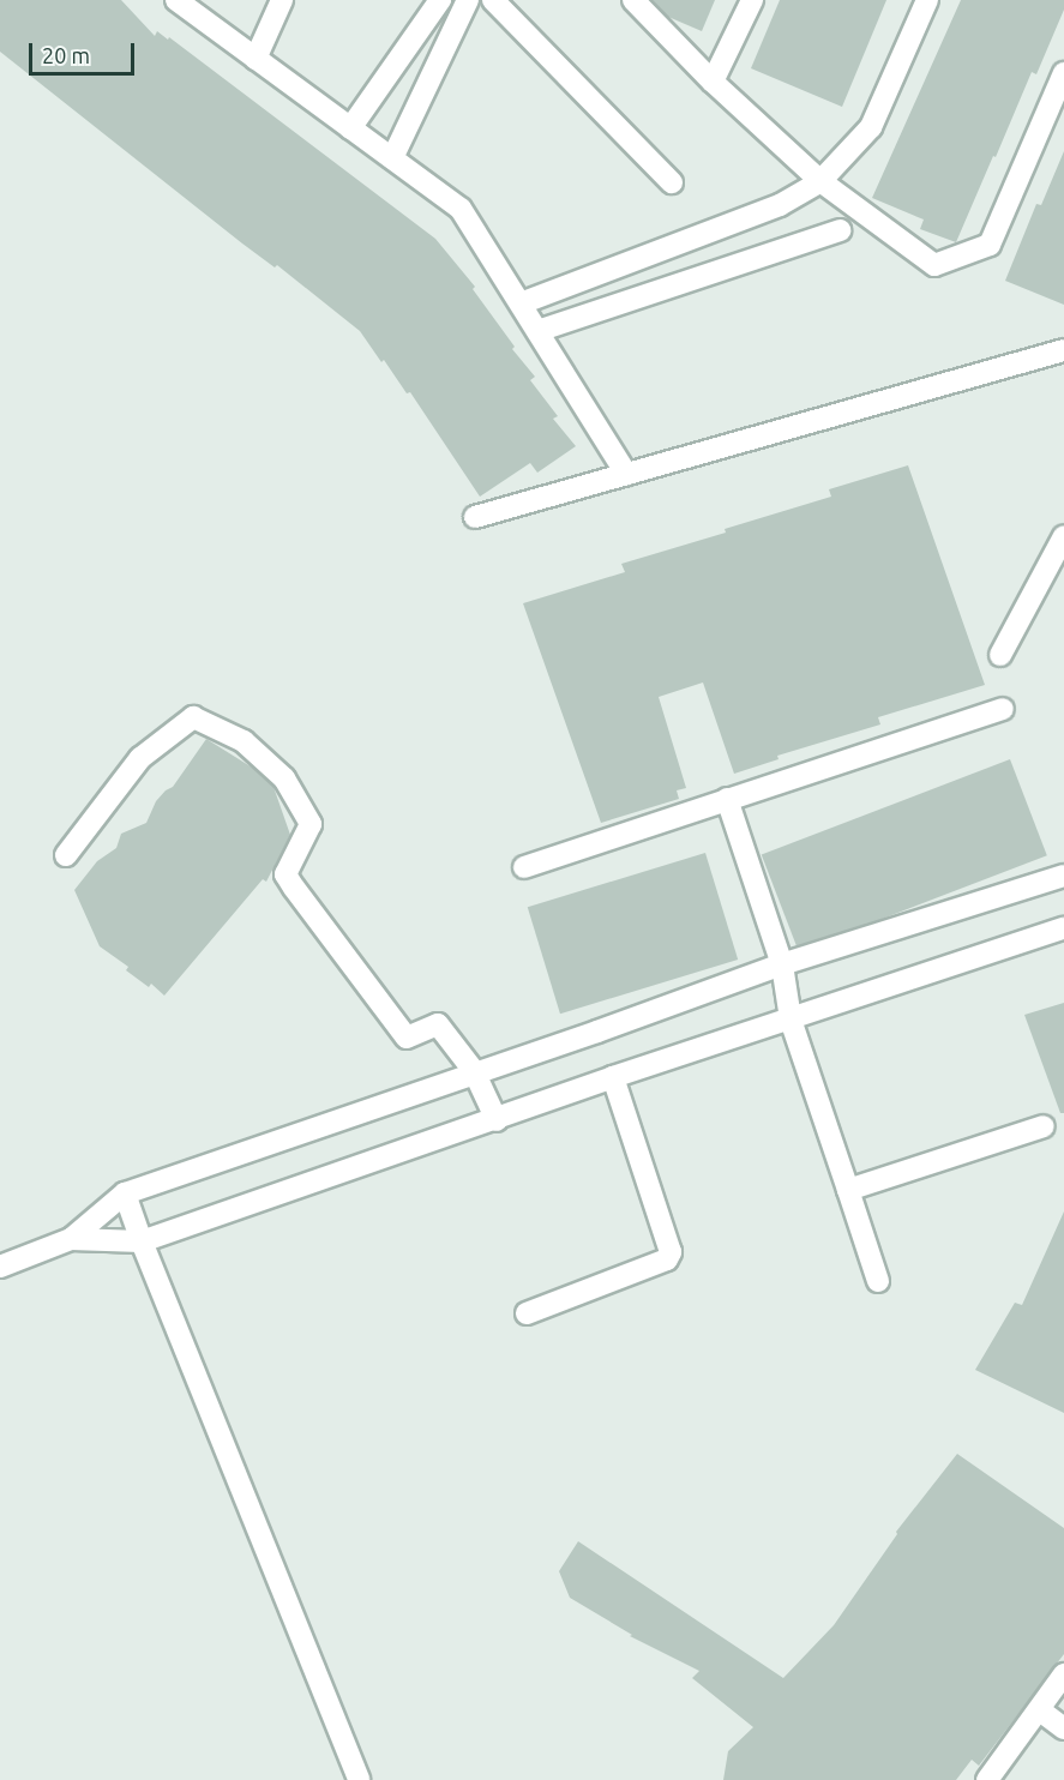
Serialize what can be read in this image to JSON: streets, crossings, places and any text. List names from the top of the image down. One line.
{"scale_bar":"20 m"}
